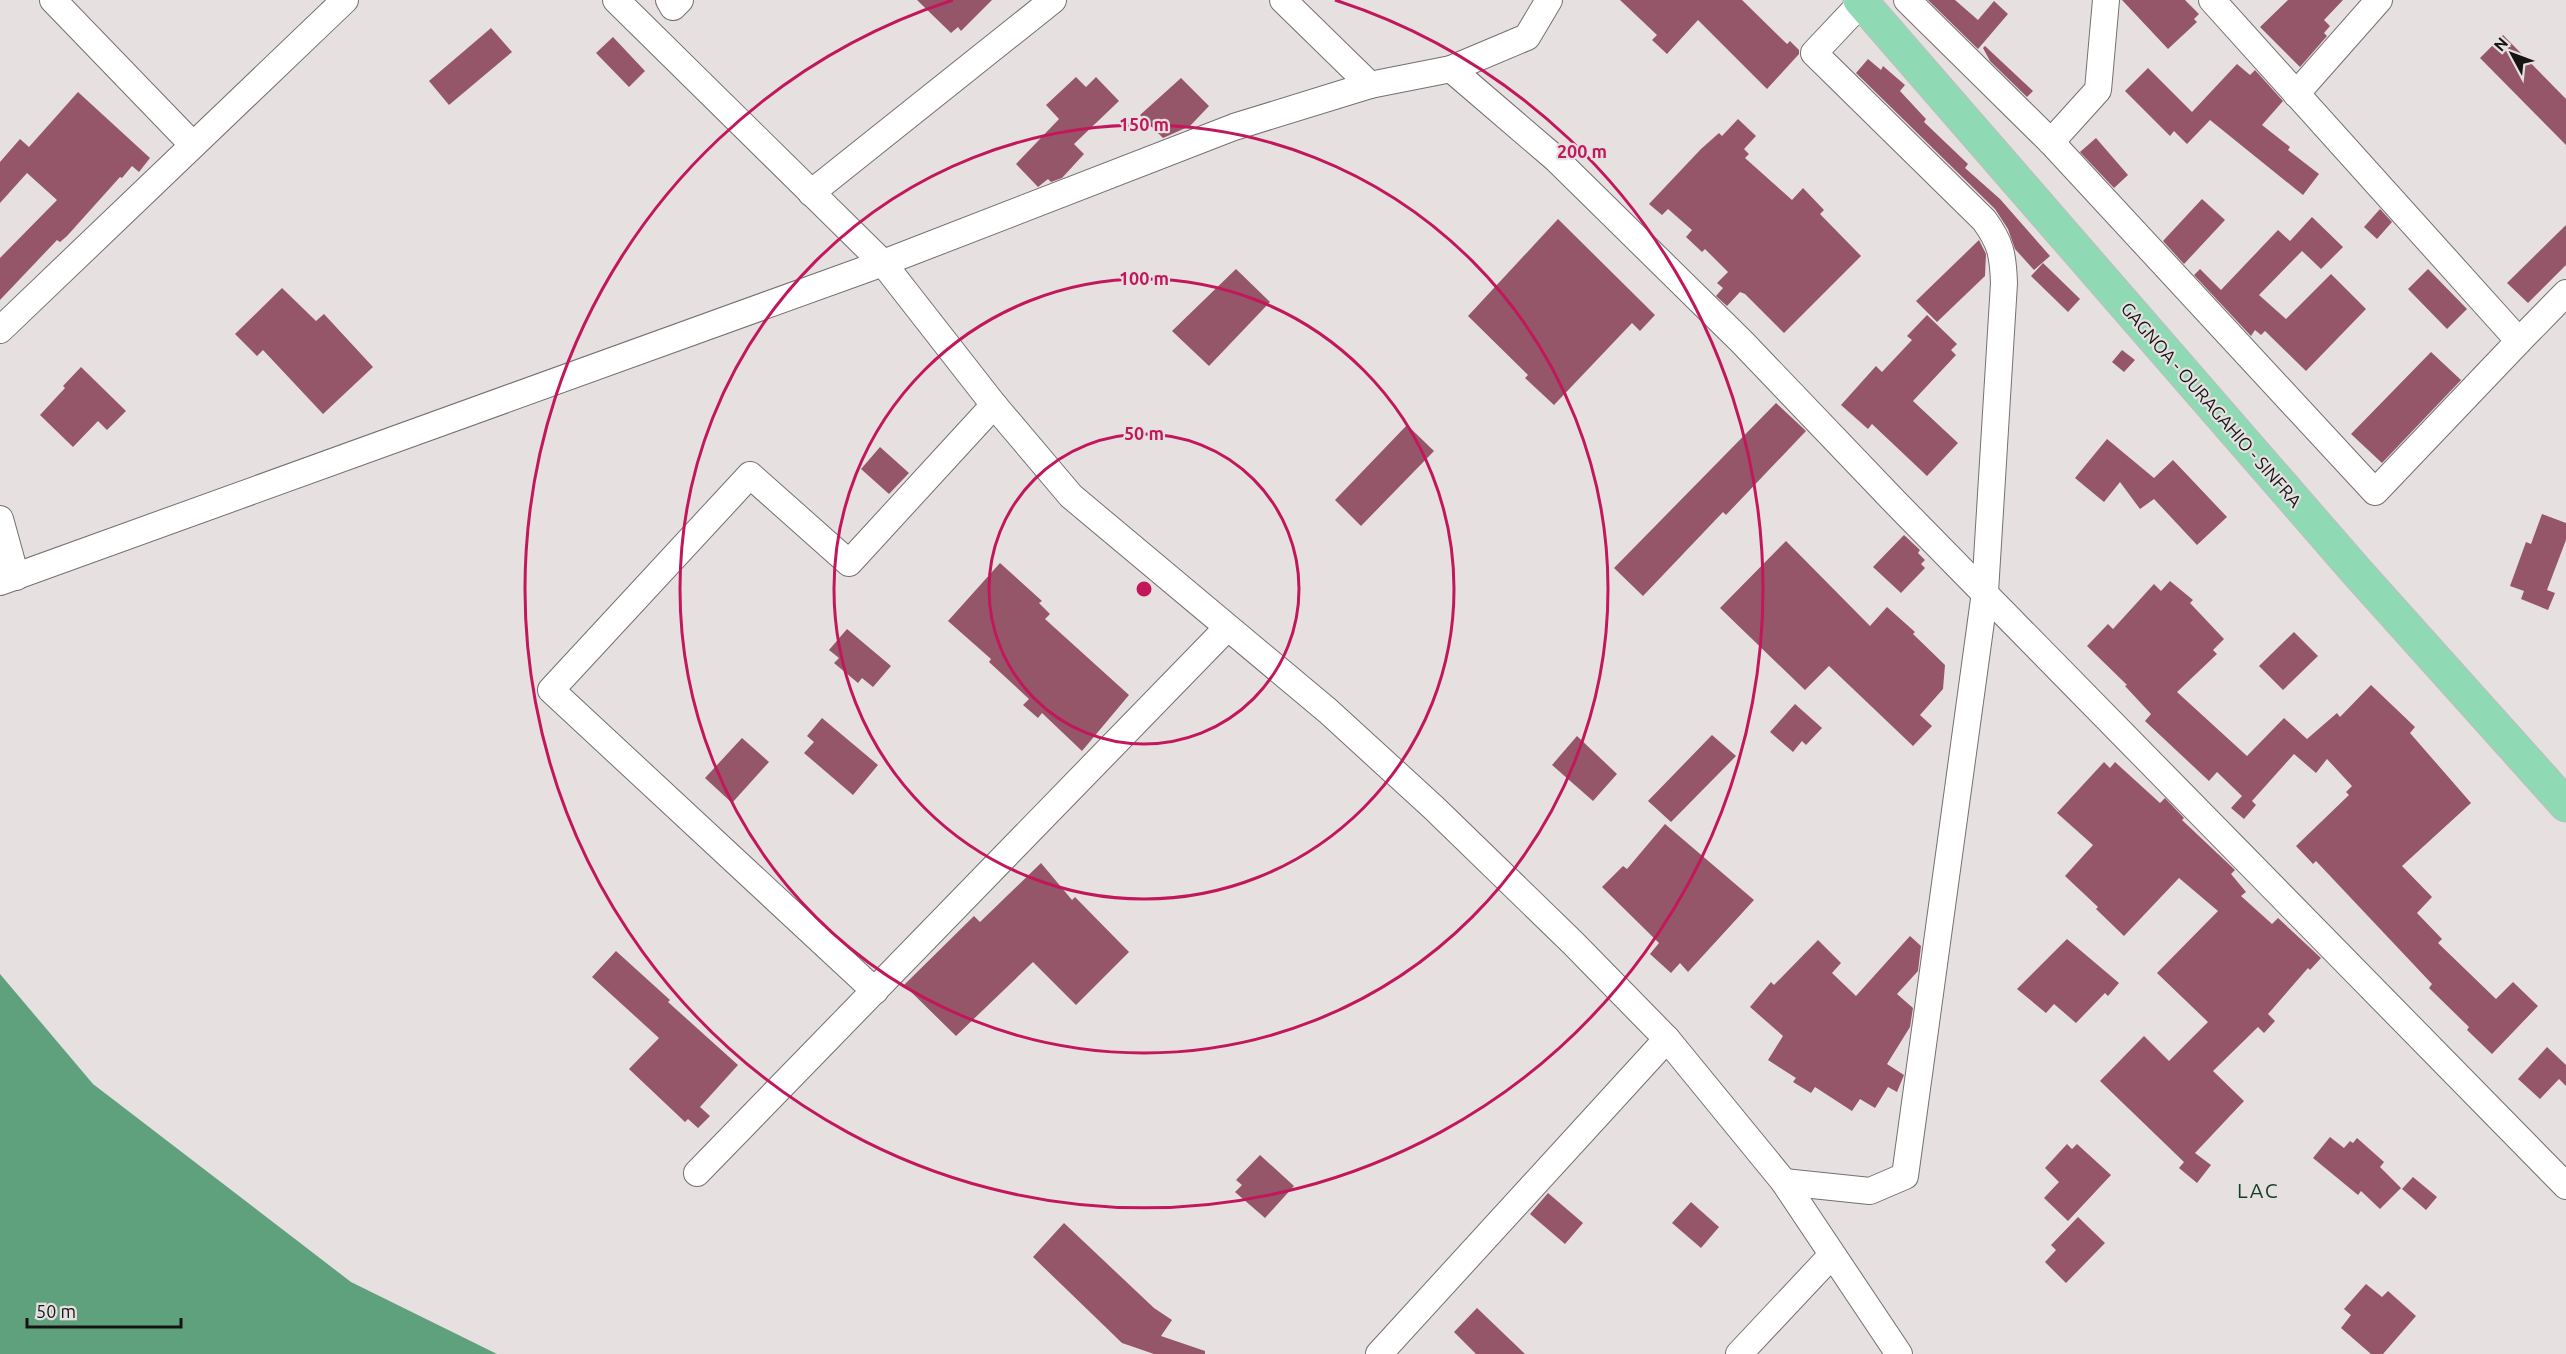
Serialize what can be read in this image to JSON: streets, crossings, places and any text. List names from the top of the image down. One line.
{"streets":{"main road":["GAGNOA - OURAGAHIO - SINFRA"]},"districts":["LAC"],"scale_bar":"50 m","north":"top left","rings":["150 m","200 m","100 m","50 m"]}
